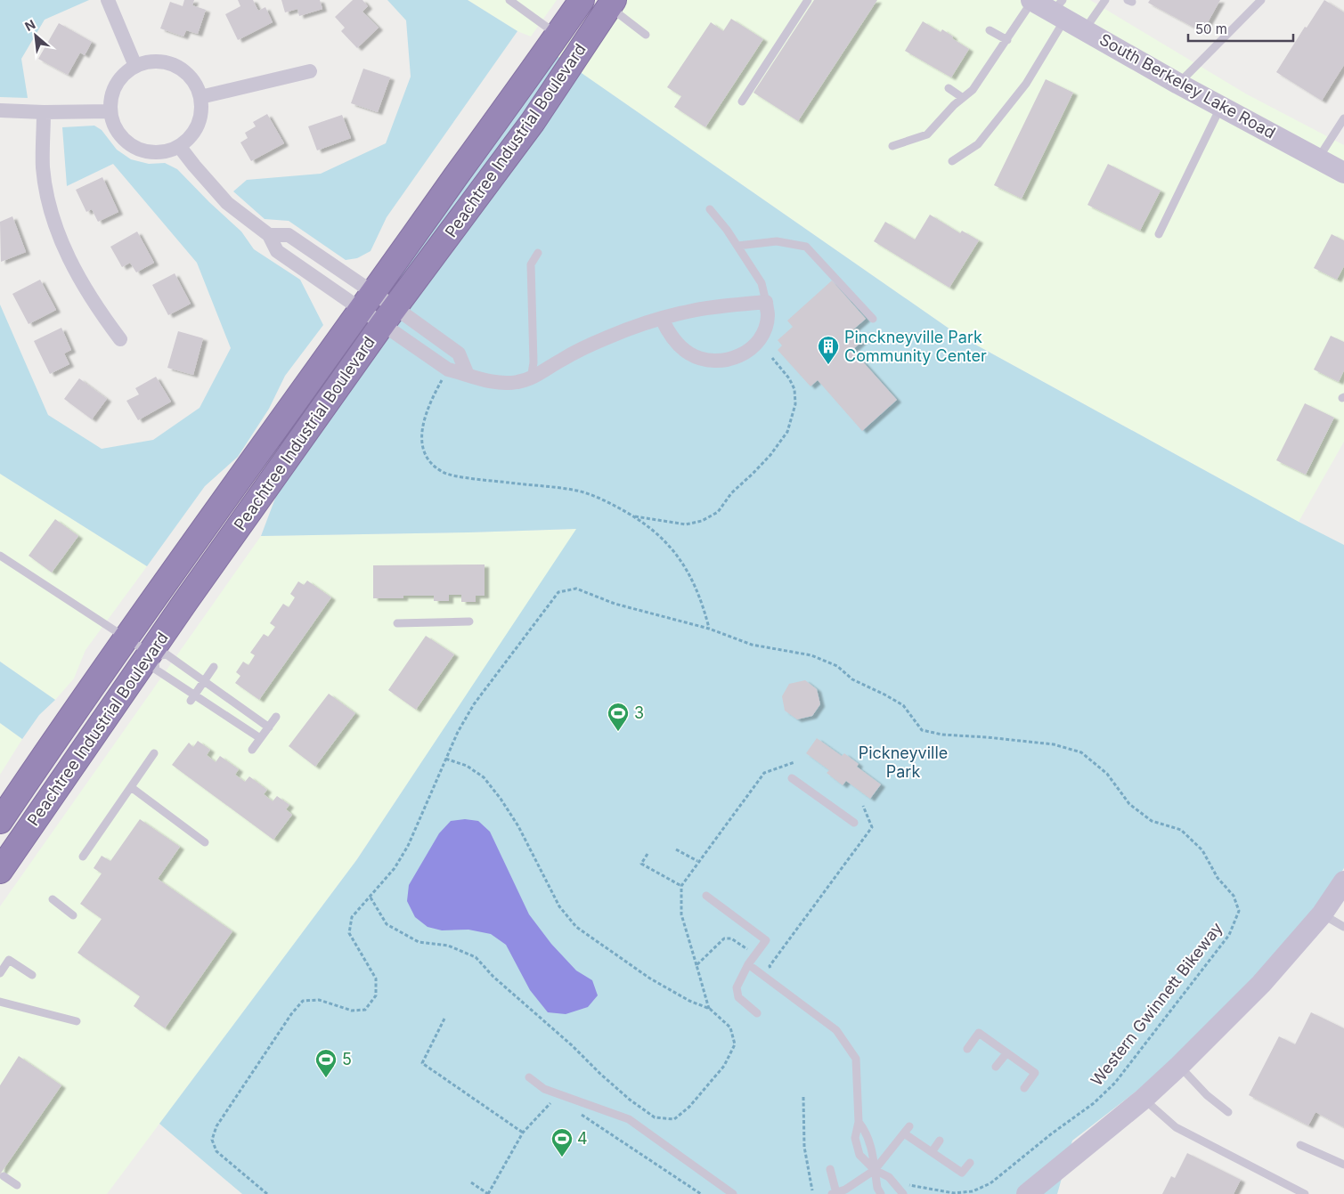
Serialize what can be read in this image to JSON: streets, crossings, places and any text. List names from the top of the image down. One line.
{"streets":{"highway":["Peachtree Industrial Boulevard"],"street":["South Berkeley Lake Road"],"path":["Western Gwinnett Bikeway"]},"parks":["Pickneyville Park"],"places":{"building":["Pinckneyville Park Community Center"],"sports":["3","5","4"]},"scale_bar":"50 m","north":"top left"}
